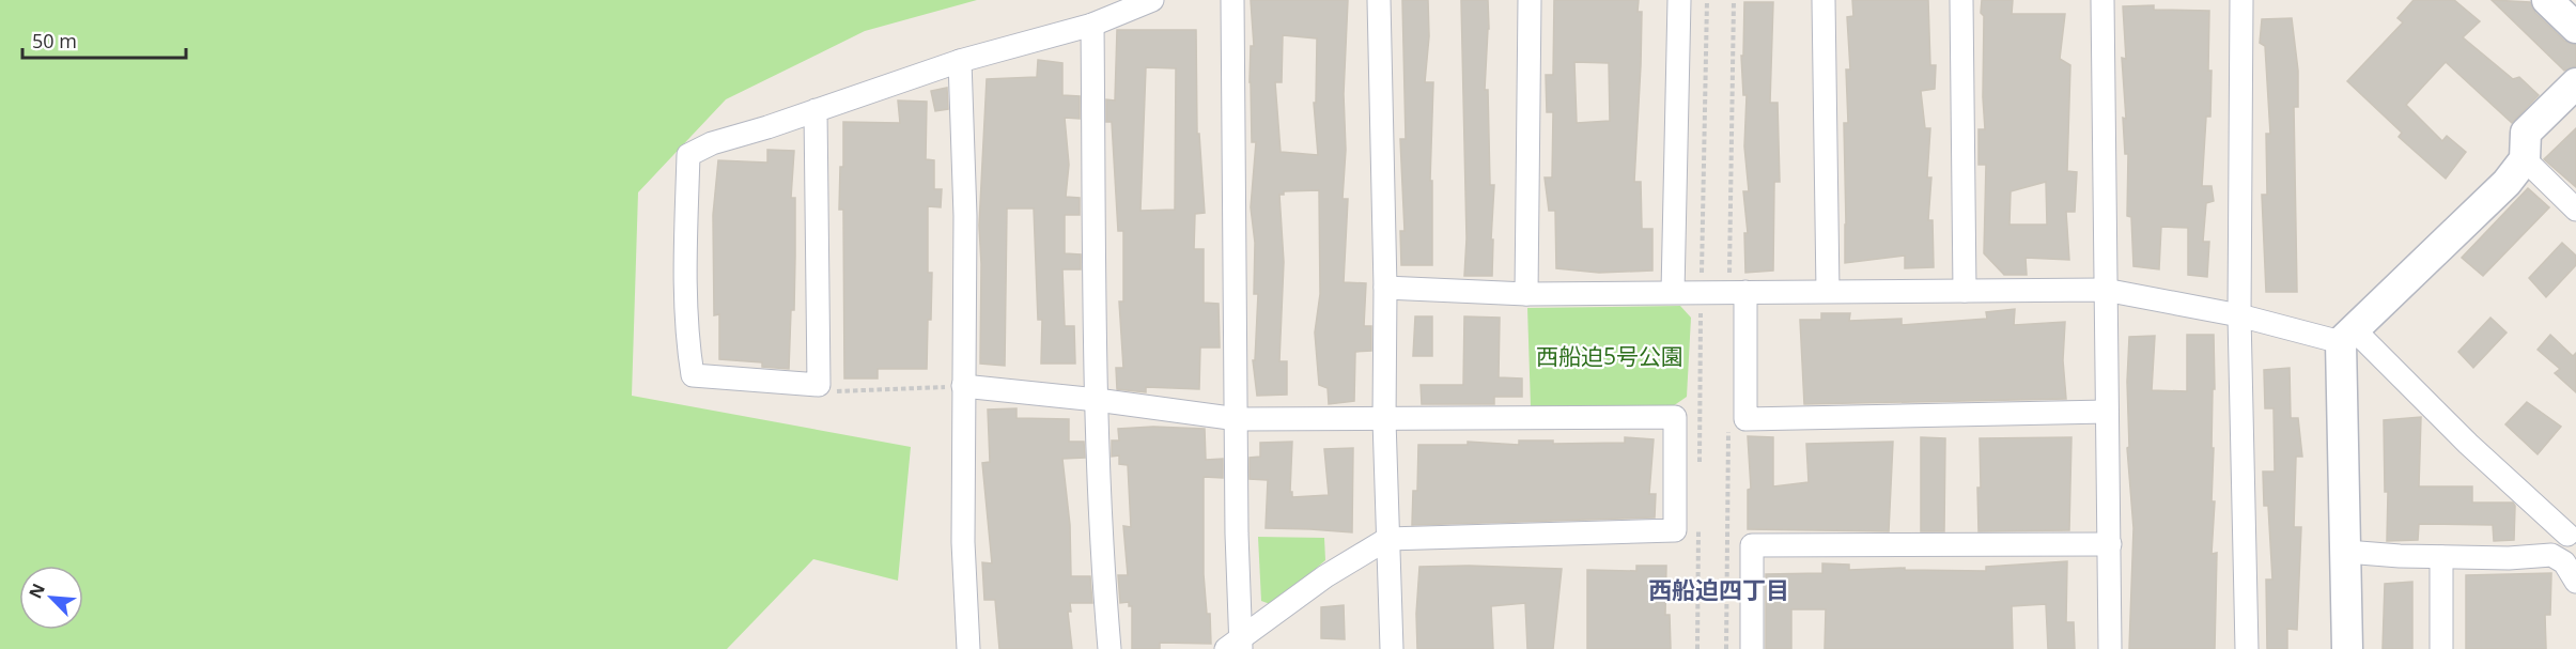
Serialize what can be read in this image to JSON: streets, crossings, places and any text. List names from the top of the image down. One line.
{"districts":["西船迫四丁目"],"parks":["西船迫5号公園"],"scale_bar":"50 m","north":"top left"}
